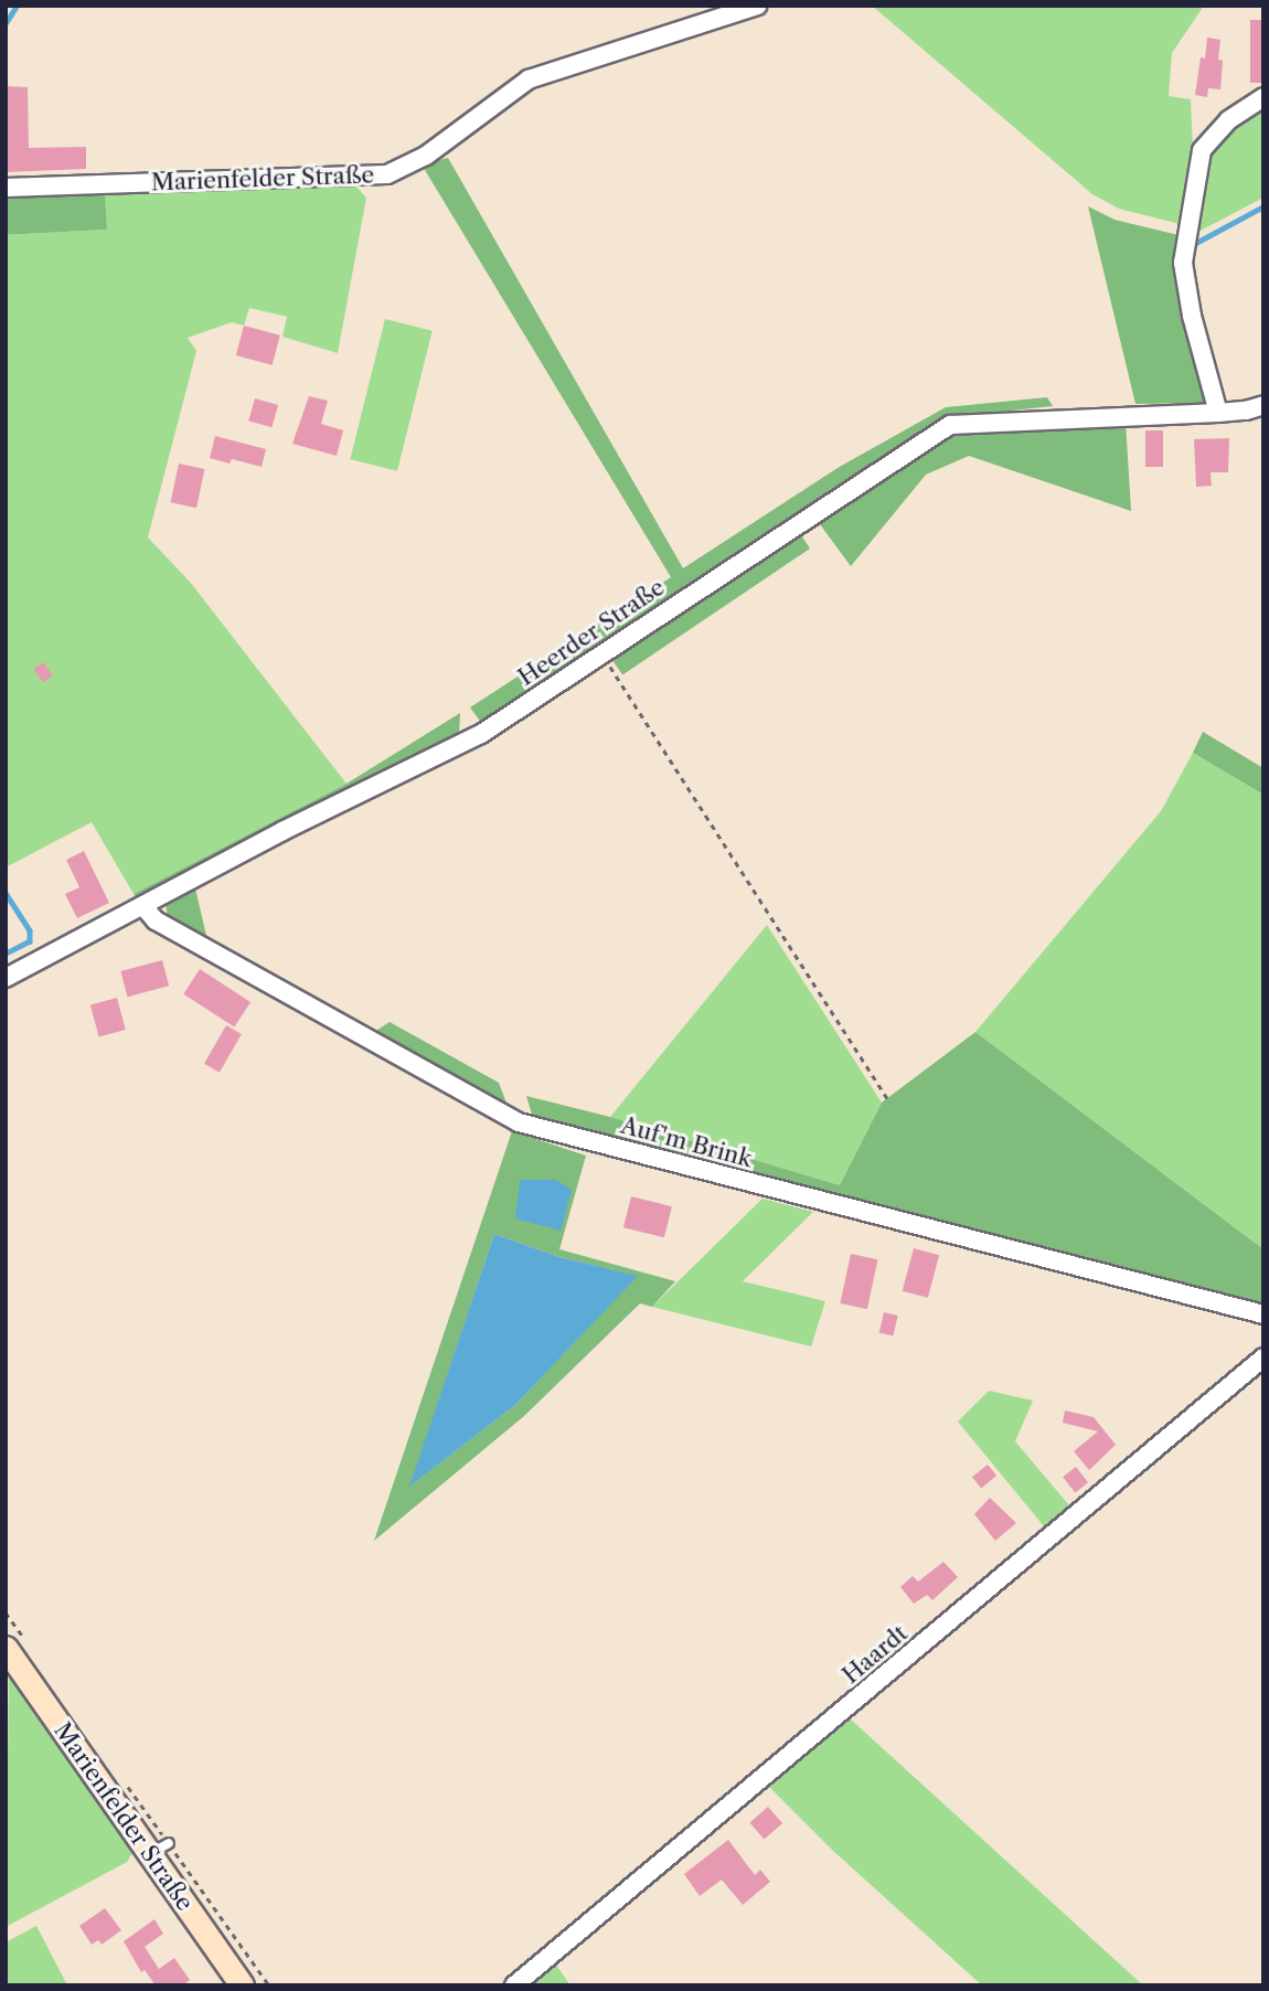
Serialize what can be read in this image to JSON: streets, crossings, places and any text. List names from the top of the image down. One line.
{"streets":{"main road":["Marienfelder Straße"],"street":["Heerder Straße","Auf'm Brink","Haardt"]},"crossings":[["Heerder Straße","Auf'm Brink"]]}
